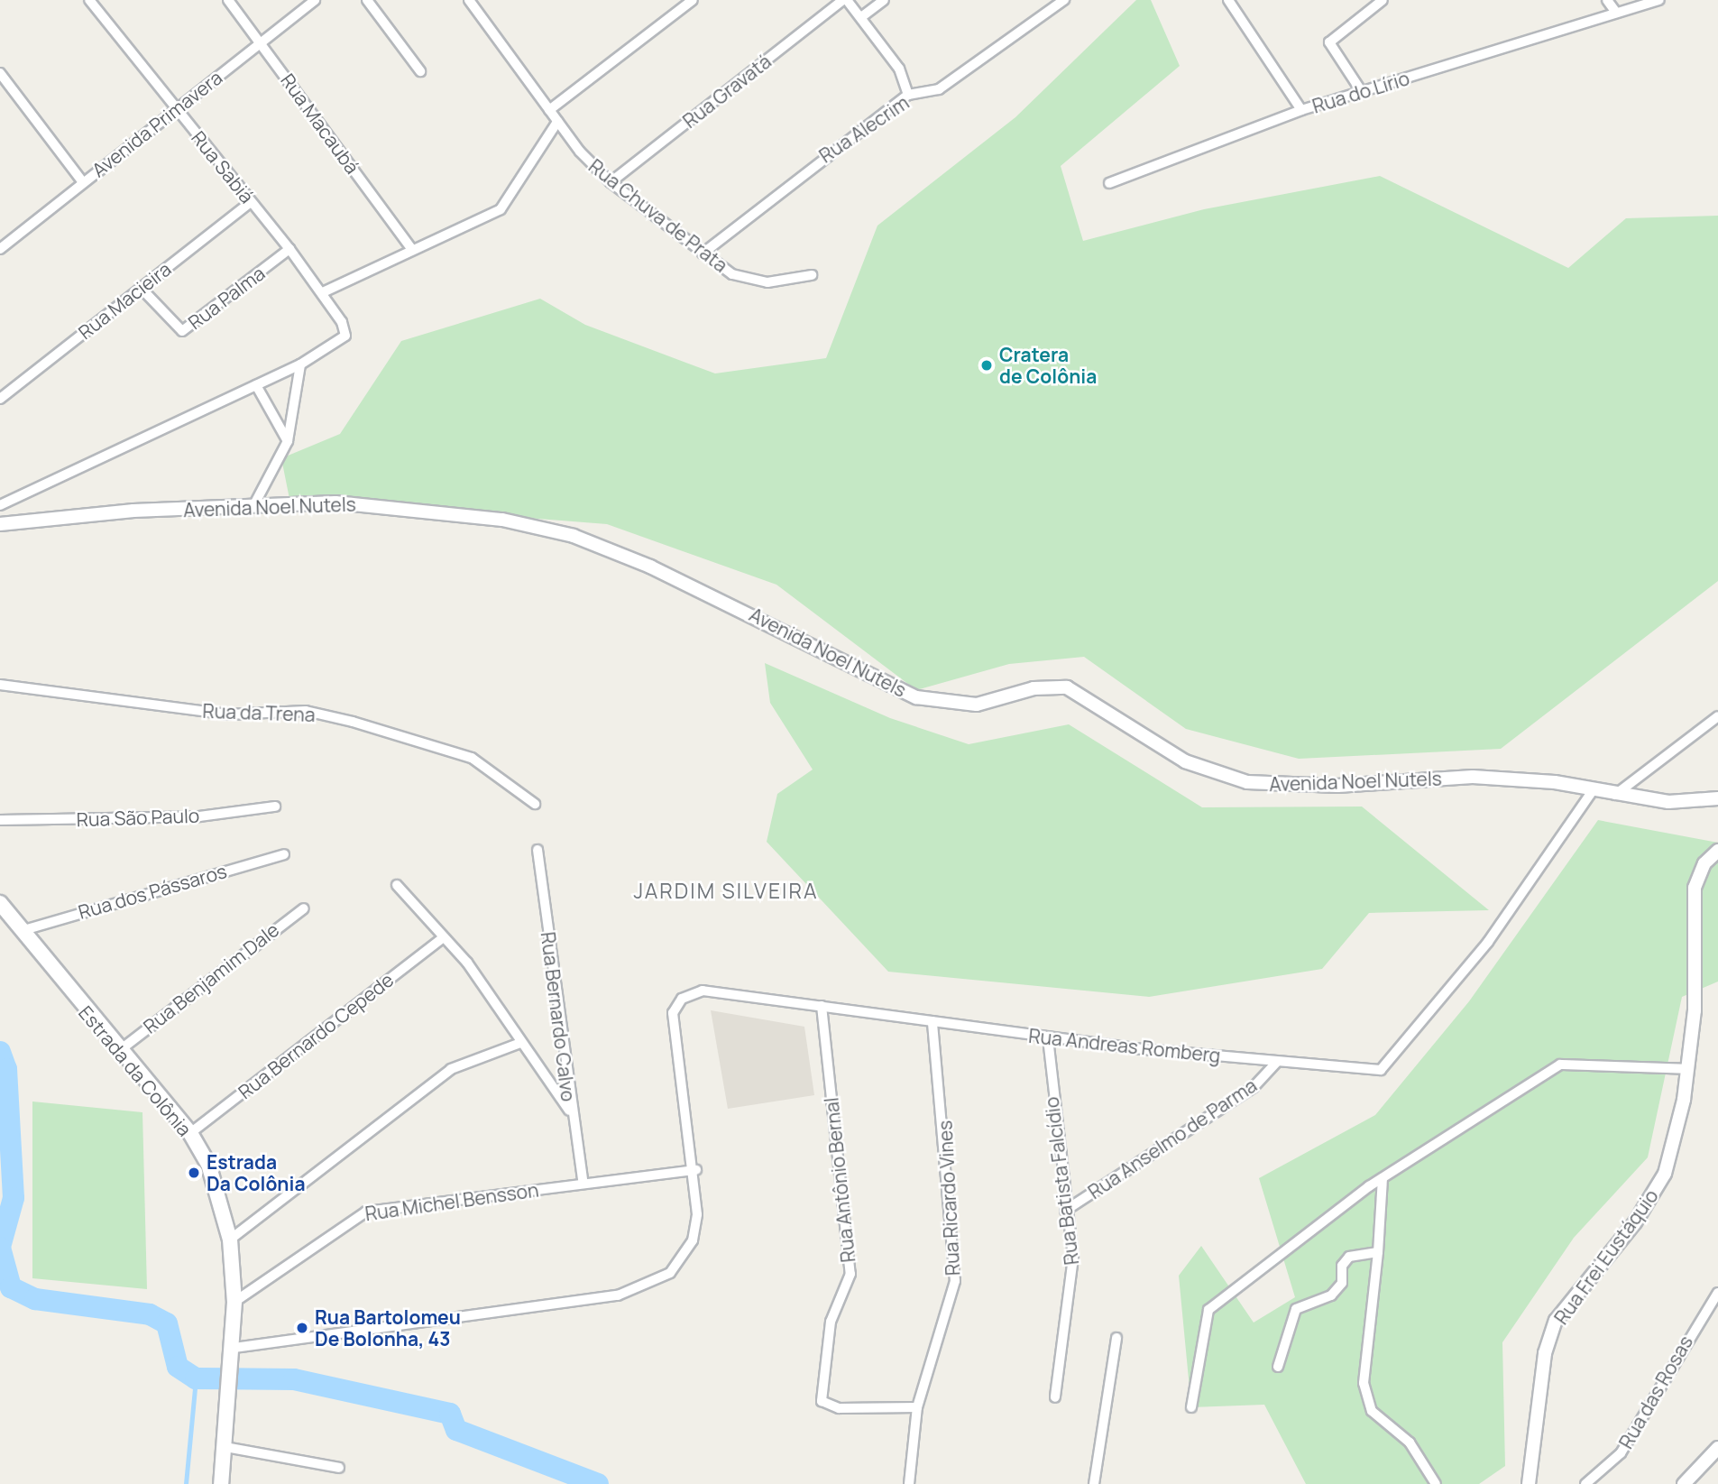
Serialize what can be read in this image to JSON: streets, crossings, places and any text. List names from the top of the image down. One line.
{"streets":{"main road":["Estrada da Colônia"],"street":["Rua Gravatá","Rua do Lírio","Avenida Primavera","Rua Macaubá","Rua Alecrim","Rua Sabiá","Rua Chuva de Prata","Rua Palma","Rua Macieira","Avenida Noel Nutels","Rua da Trena","Rua São Paulo","Rua dos Pássaros","Rua Benjamim Dale","Rua Bernardo Calvo","Rua Bernardo Cepede","Rua Andreas Romberg","Rua Anselmo de Parma","Rua Antônio Bernal","Rua Batista Falcídio","Rua Ricardo Vines","Rua Michel Bensson","Rua Frei Eustáquio","Rua das Rosas"]},"crossings":[["Rua Gravatá","Rua Chuva de Prata"],["Avenida Primavera","Rua Macaubá"],["Avenida Primavera","Rua Sabiá"],["Rua Alecrim","Rua Chuva de Prata"],["Rua Sabiá","Rua Palma"],["Rua Sabiá","Rua Macieira"],["Rua Palma","Rua Macieira"],["Avenida Noel Nutels","Rua Andreas Romberg"],["Rua dos Pássaros","Estrada da Colônia"],["Rua Benjamim Dale","Estrada da Colônia"],["Rua Bernardo Calvo","Rua Michel Bensson"],["Rua Bernardo Cepede","Estrada da Colônia"],["Rua Andreas Romberg","Rua Anselmo de Parma"],["Rua Andreas Romberg","Rua Antônio Bernal"],["Rua Andreas Romberg","Rua Batista Falcídio"],["Rua Andreas Romberg","Rua Ricardo Vines"],["Rua Andreas Romberg","Rua Michel Bensson"],["Estrada da Colônia","Rua Michel Bensson"],["Rua Anselmo de Parma","Rua Batista Falcídio"],["Rua Antônio Bernal","Rua Ricardo Vines"]],"districts":["JARDIM SILVEIRA"],"places":["Cratera de Colônia","Estrada Da Colônia","Rua Bartolomeu De Bolonha, 43"]}
